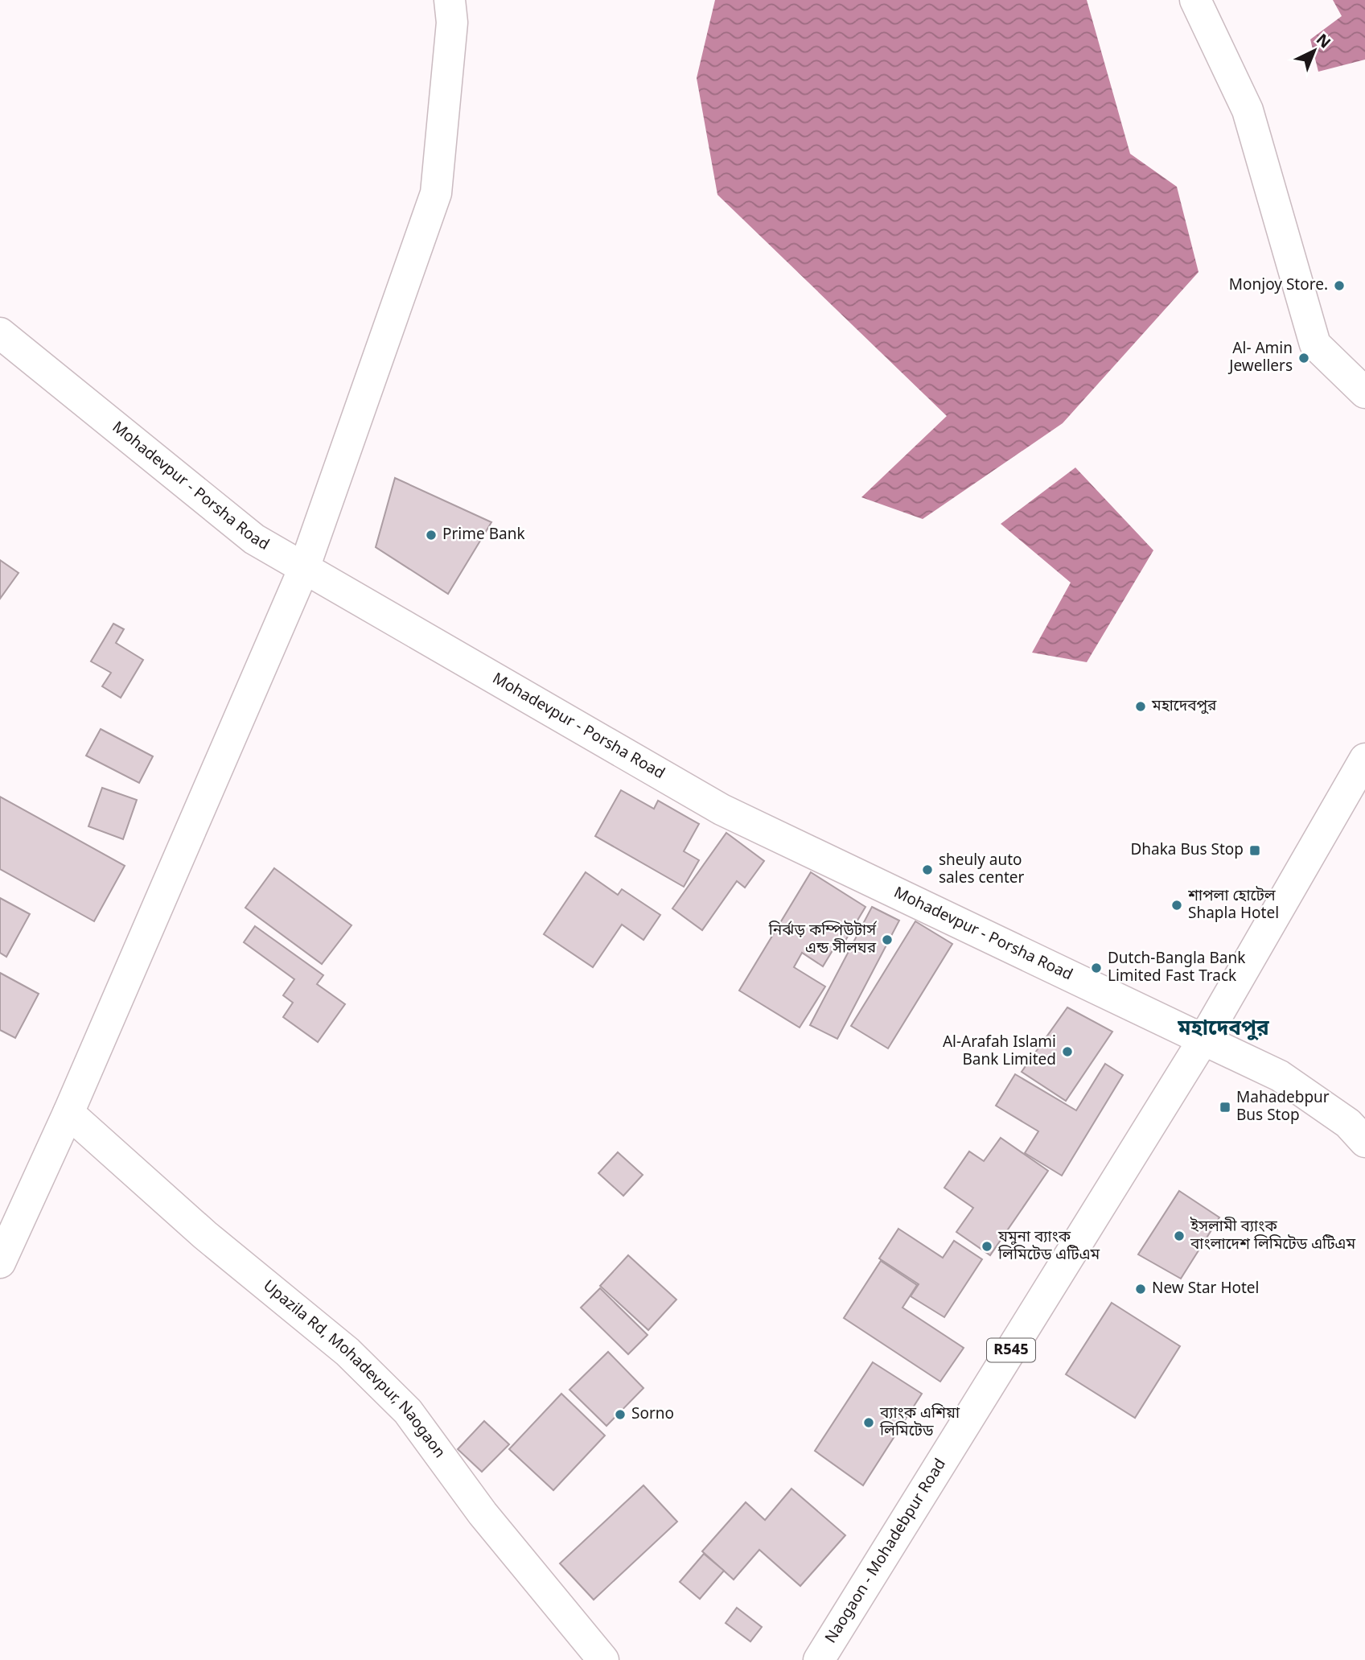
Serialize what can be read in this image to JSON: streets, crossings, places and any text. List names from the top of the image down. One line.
{"streets":{"main road":["Mohadevpur - Porsha Road","R545","Upazila Rd, Mohadevpur, Naogaon","Naogaon - Mohadebpur Road"]},"crossings":[["Mohadevpur - Porsha Road","R545"],["Mohadevpur - Porsha Road","Naogaon - Mohadebpur Road"],["R545","Naogaon - Mohadebpur Road"]],"districts":["মহাদেবপুর"],"places":{"other":["Monjoy Store.","Al- Amin Jewellers","Prime Bank","মহাদেবপুর","sheuly auto sales center","শাপলা হোটেল Shapla Hotel","নির্ঝড় কম্পিউটার্স এন্ড সীলঘর","Dutch-Bangla Bank Limited Fast Track","Al-Arafah Islami Bank Limited","ইসলামী ব্যাংক বাংলাদেশ লিমিটেড এটিএম","যমুনা ব্যাংক লিমিটেড এটিএম","New Star Hotel","Sorno","ব্যাংক এশিয়া লিমিটেড"],"transit":["Dhaka Bus Stop","Mahadebpur Bus Stop"]},"north":"top right"}
